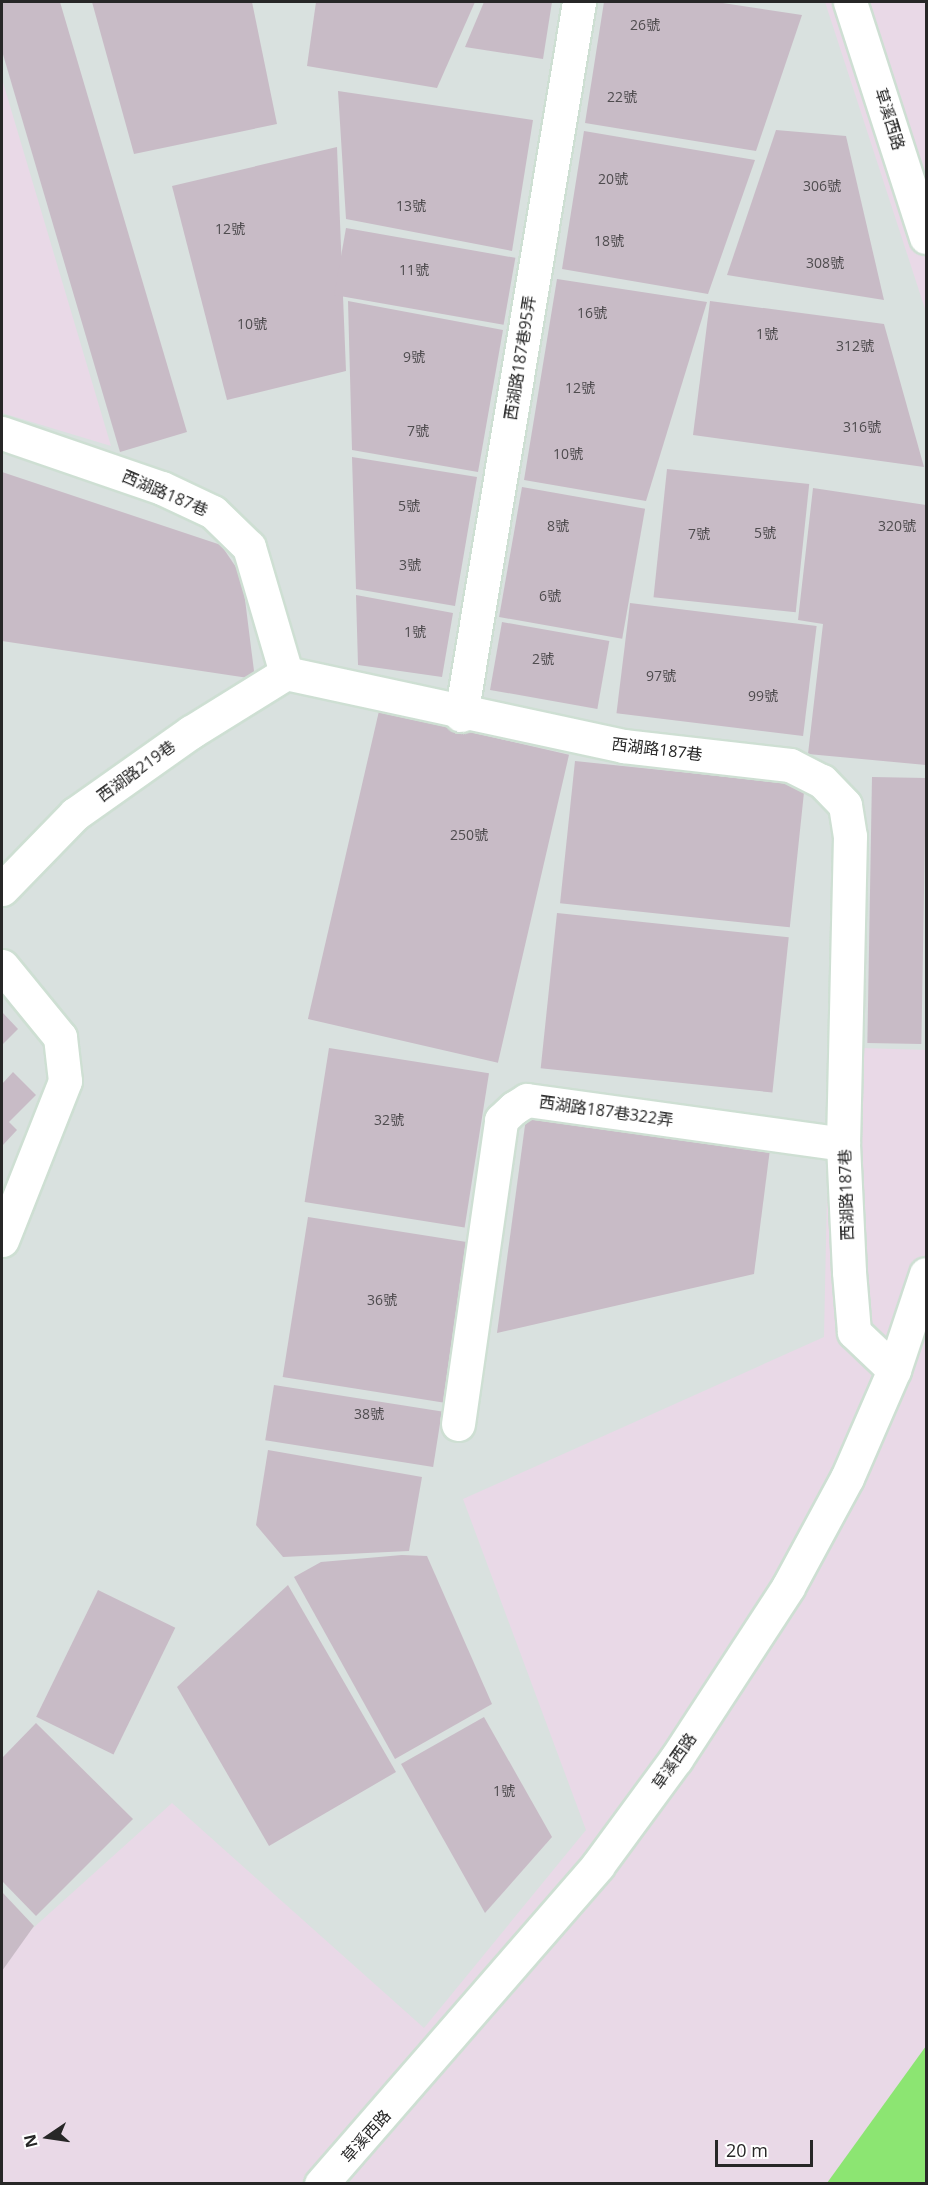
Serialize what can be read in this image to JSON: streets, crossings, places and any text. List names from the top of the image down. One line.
{"streets":{"street":["草溪西路","西湖路187巷95弄","西湖路187巷","西湖路219巷","西湖路187巷322弄"]},"crossings":[["草溪西路","西湖路187巷"],["西湖路187巷95弄","西湖路187巷"],["西湖路187巷","西湖路219巷"],["西湖路187巷","西湖路187巷322弄"]],"house_numbers":["26號","22號","20號","306號","13號","12號","18號","308號","11號","16號","10號","1號","312號","9號","12號","316號","7號","10號","5號","8號","320號","5號","7號","3號","6號","1號","2號","97號","99號","250號","32號","36號","38號","1號"],"scale_bar":"20 m","north":"left"}
